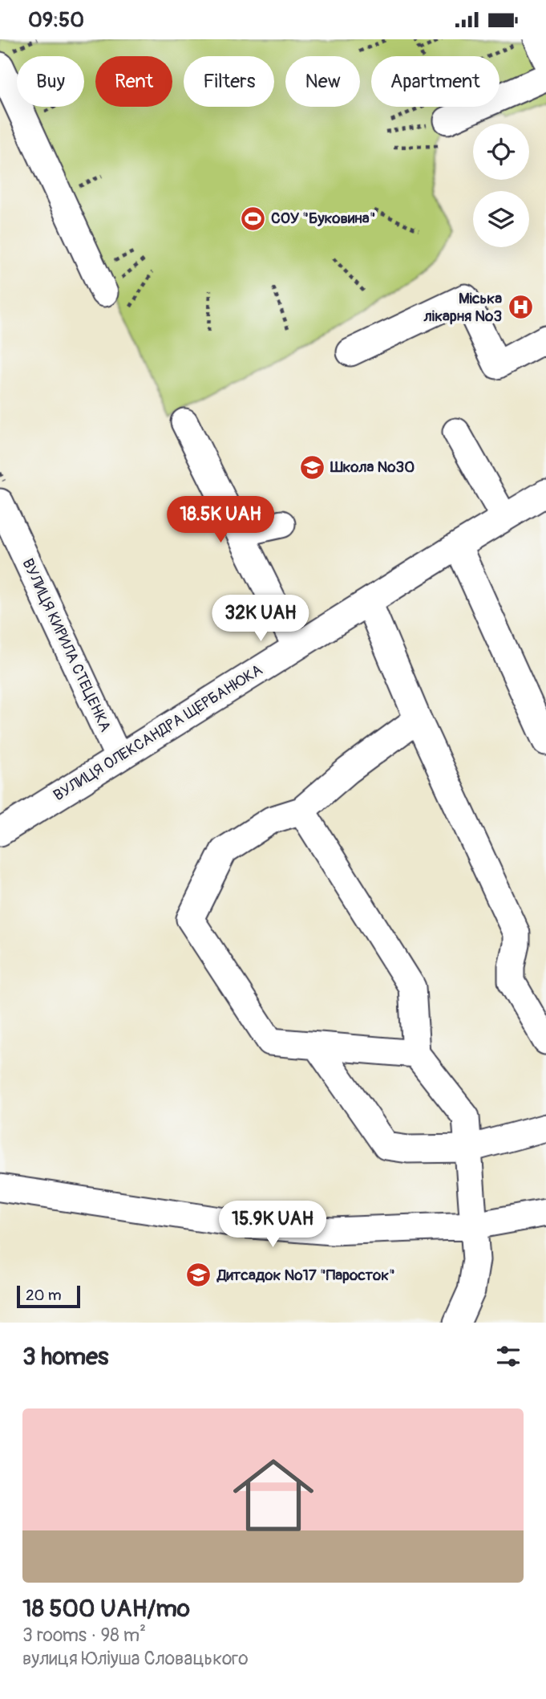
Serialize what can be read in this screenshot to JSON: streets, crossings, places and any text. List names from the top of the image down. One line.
{"streets":{"street":["ВУЛИЦЯ КИРИЛА СТЕЦЕНКА","ВУЛИЦЯ ОЛЕКСАНДРА ЩЕРБАНЮКА"]},"crossings":[["ВУЛИЦЯ КИРИЛА СТЕЦЕНКА","ВУЛИЦЯ ОЛЕКСАНДРА ЩЕРБАНЮКА"]],"places":{"sports":["СОУ \"Буковина\""],"hospital":["Міська лікарня №3"],"school or university":["Школа №30","Дитсадок №17 \"Паросток\""]},"scale_bar":"20 m","page":{"status":"09:50","chip":["Buy","Rent","Filters","New","Apartment"],"price":["18.5K UAH","32K UAH","15.9K UAH"],"scale":"20 m","heading":"3 homes","list":[{"name":"18 500 UAH/mo","note":"3 rooms · 98 m² · вулиця Юліуша Словацького"}]}}
